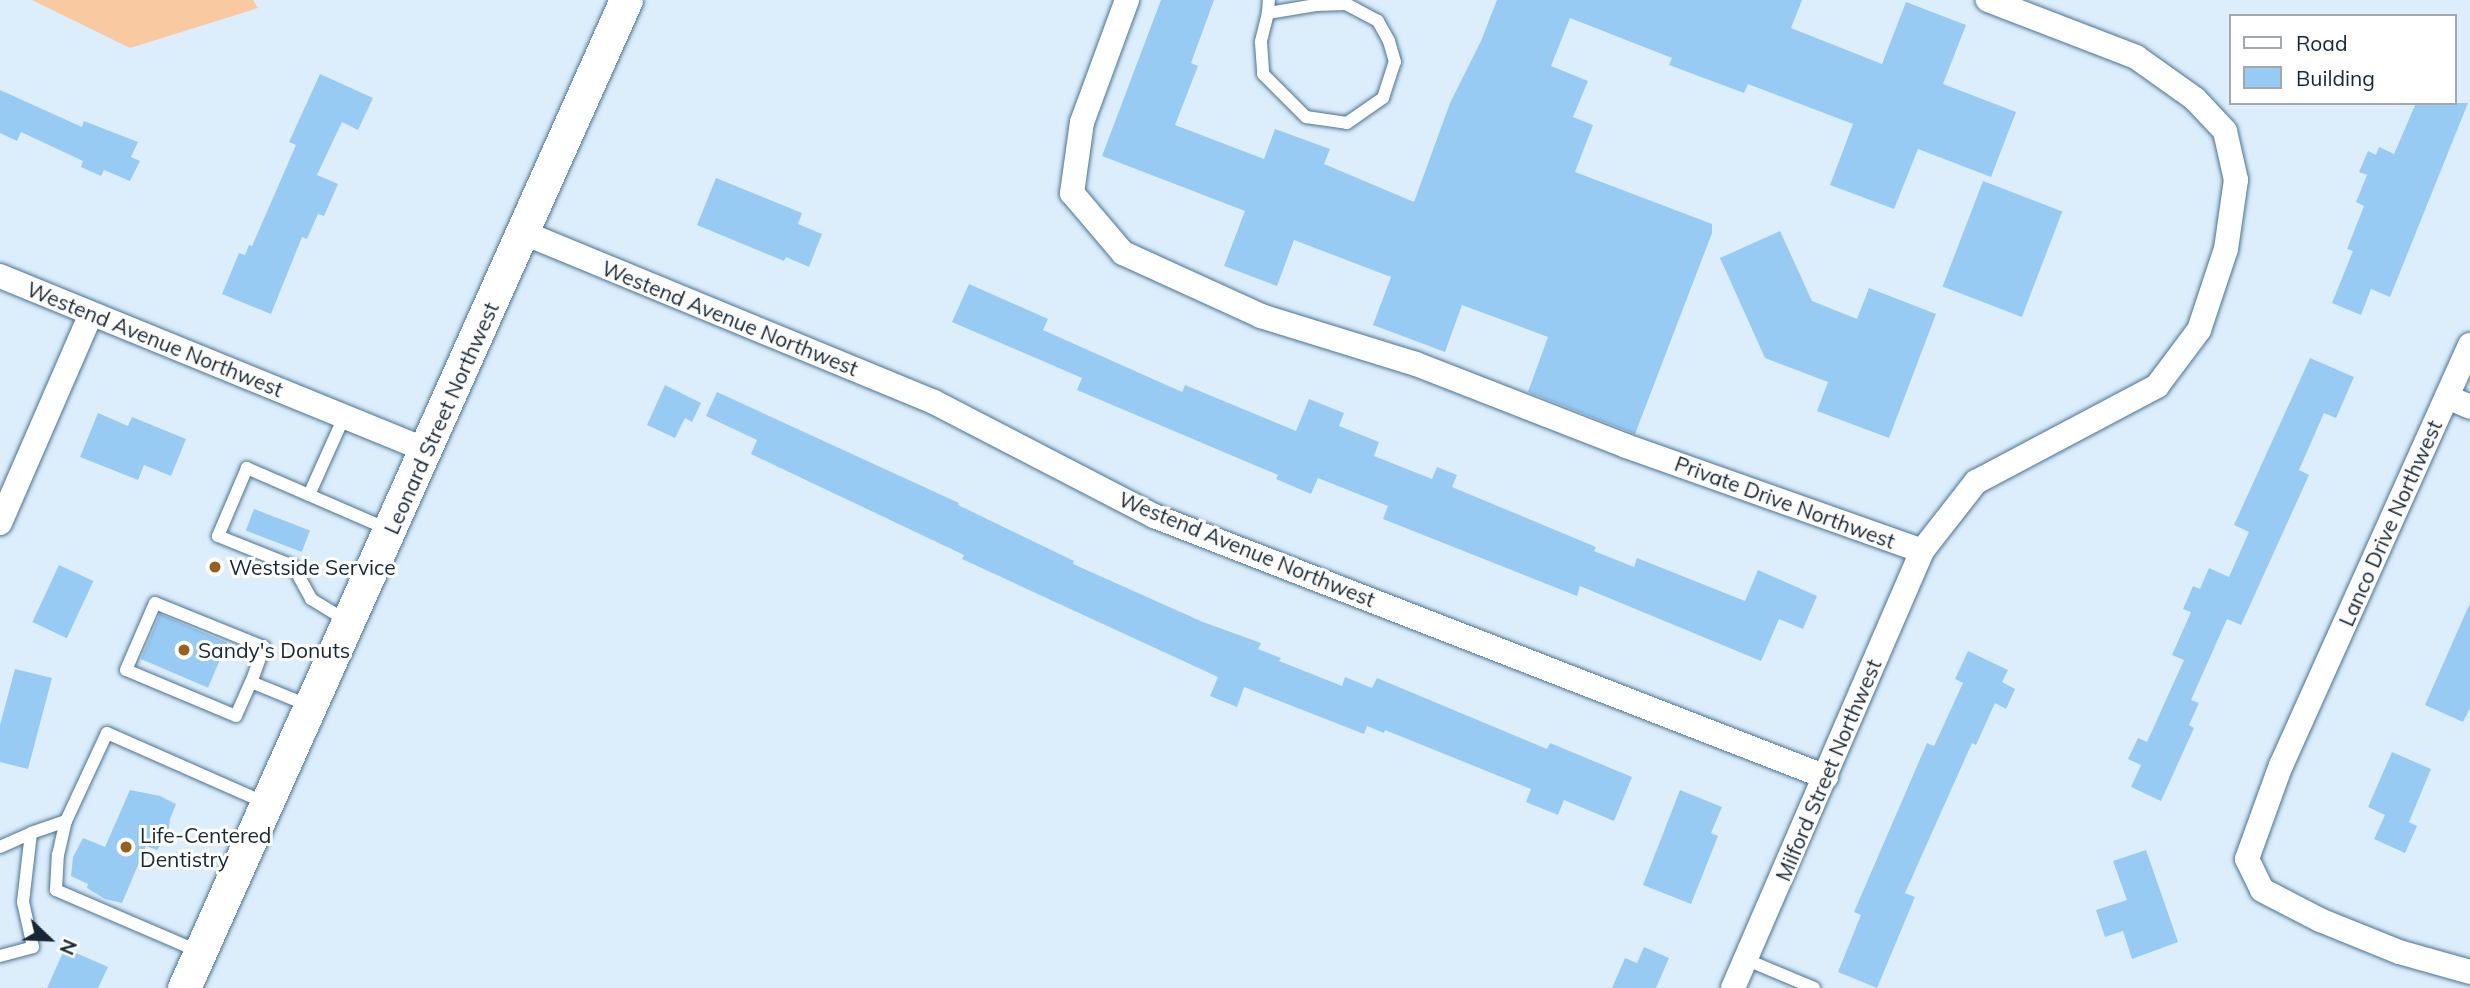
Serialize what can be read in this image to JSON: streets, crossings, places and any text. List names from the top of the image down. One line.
{"streets":{"main road":["Leonard Street Northwest"],"street":["Westend Avenue Northwest","Private Drive Northwest","Lanco Drive Northwest","Milford Street Northwest"]},"crossings":[["Westend Avenue Northwest","Leonard Street Northwest"],["Westend Avenue Northwest","Milford Street Northwest"],["Private Drive Northwest","Milford Street Northwest"]],"places":["Westside Service","Sandy's Donuts","Life-Centered Dentistry"],"legend":["Road","Building"],"north":"bottom right"}
